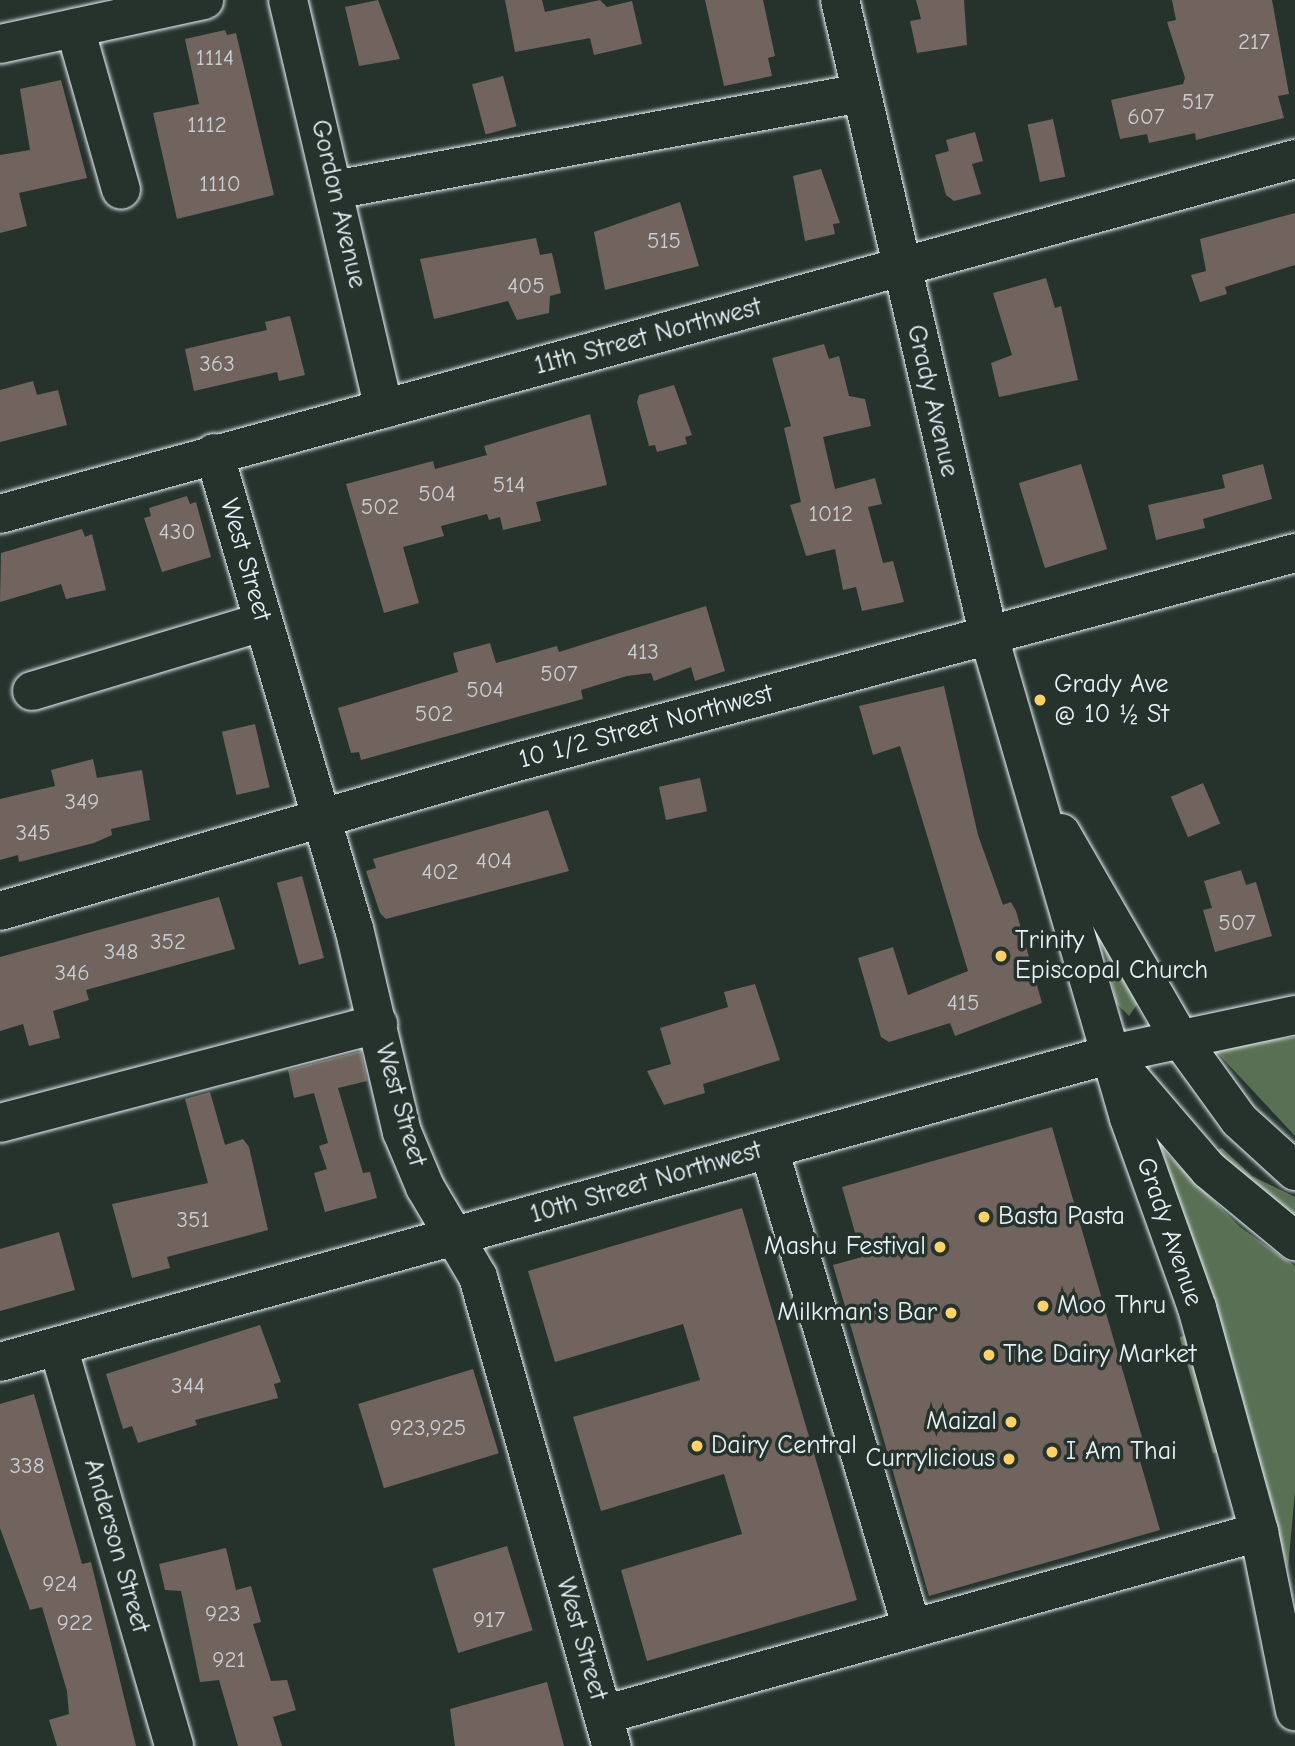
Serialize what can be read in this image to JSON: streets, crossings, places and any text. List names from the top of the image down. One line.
{"streets":{"street":["Gordon Avenue","11th Street Northwest","Grady Avenue","West Street","10 1/2 Street Northwest","10th Street Northwest","Anderson Street"]},"crossings":[["Gordon Avenue","11th Street Northwest"],["11th Street Northwest","Grady Avenue"],["11th Street Northwest","West Street"],["Grady Avenue","10 1/2 Street Northwest"],["Grady Avenue","10th Street Northwest"],["West Street","10 1/2 Street Northwest"],["West Street","10th Street Northwest"],["10th Street Northwest","Anderson Street"]],"places":["Grady Ave @ 10 ½ St","Trinity Episcopal Church","Basta Pasta","Mashu Festival","Moo Thru","Milkman's Bar","The Dairy Market","Maizal","Dairy Central","I Am Thai","Currylicious"],"house_numbers":["217","1114","517","607","1112","1110","515","405","363","514","504","502","1012","430","413","507","504","502","349","345","404","402","507","352","348","346","415","351","344","923,925","338","924","923","917","922","921"]}
